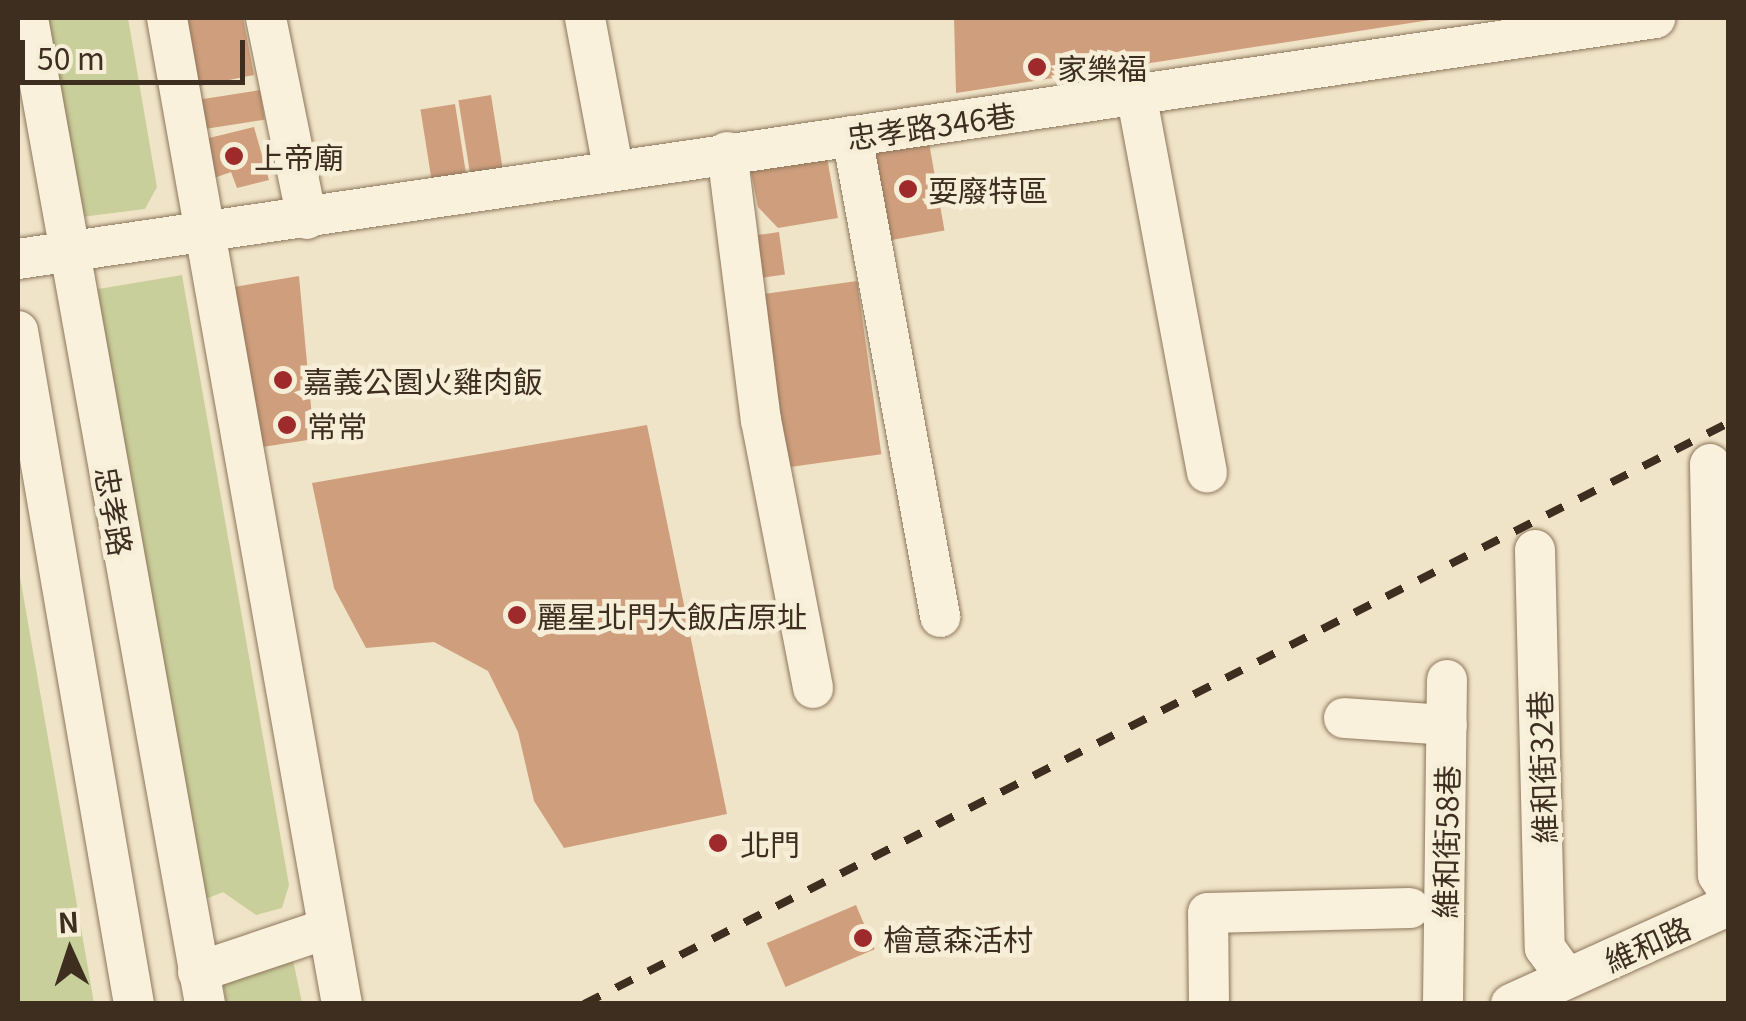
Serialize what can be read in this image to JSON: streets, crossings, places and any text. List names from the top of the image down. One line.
{"streets":{"street":["忠孝路346巷","忠孝路","維和街32巷","維和街58巷","維和路"]},"crossings":[["忠孝路346巷","忠孝路"],["維和街32巷","維和路"]],"places":["家樂福","上帝廟","耍廢特區","嘉義公園火雞肉飯","常常","麗星北門大飯店原址","北門","檜意森活村"],"scale_bar":"50 m","north":"top"}
